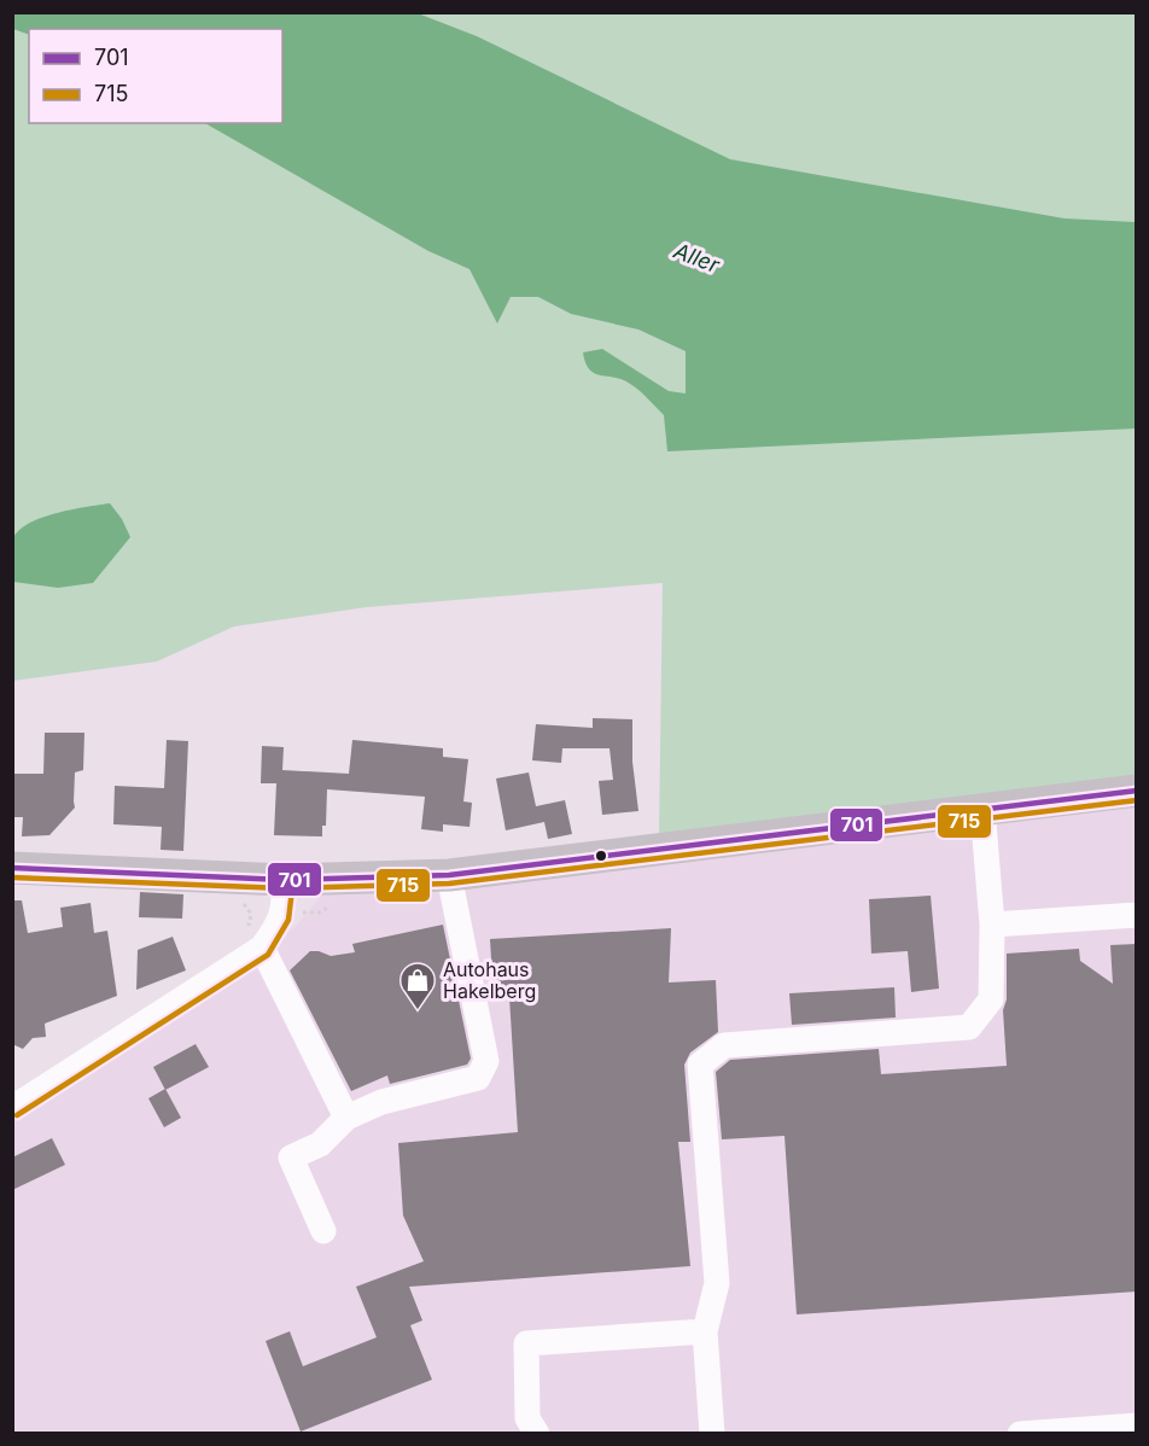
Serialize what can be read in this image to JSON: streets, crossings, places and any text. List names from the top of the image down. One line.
{"water":["Aller"],"places":{"shop":["Autohaus Hakelberg"]},"lines":["transit line 701","transit line 715"],"legend":["701","715"]}
